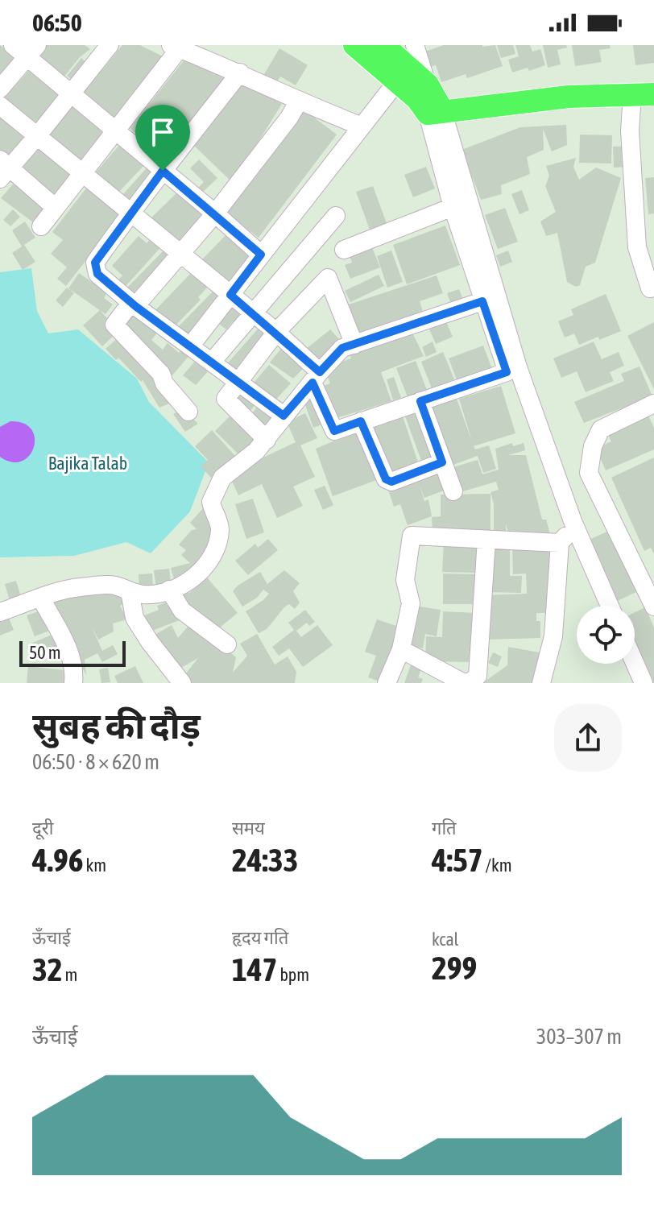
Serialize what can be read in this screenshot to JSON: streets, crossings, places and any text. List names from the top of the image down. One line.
{"parks":["Bajika Talab"],"scale_bar":"50 m","page":{"status":"06:50","scale":"50 m","heading":["सुबह की दौड़","06:50 · 8 × 620 m"],"stats":[["दूरी","4.96 km"],["समय","24:33"],["गति","4:57 /km"],["ऊँचाई","32 m"],["हृदय गति","147 bpm"],["kcal","299"]],"chart":["ऊँचाई","303–307 m"]}}
